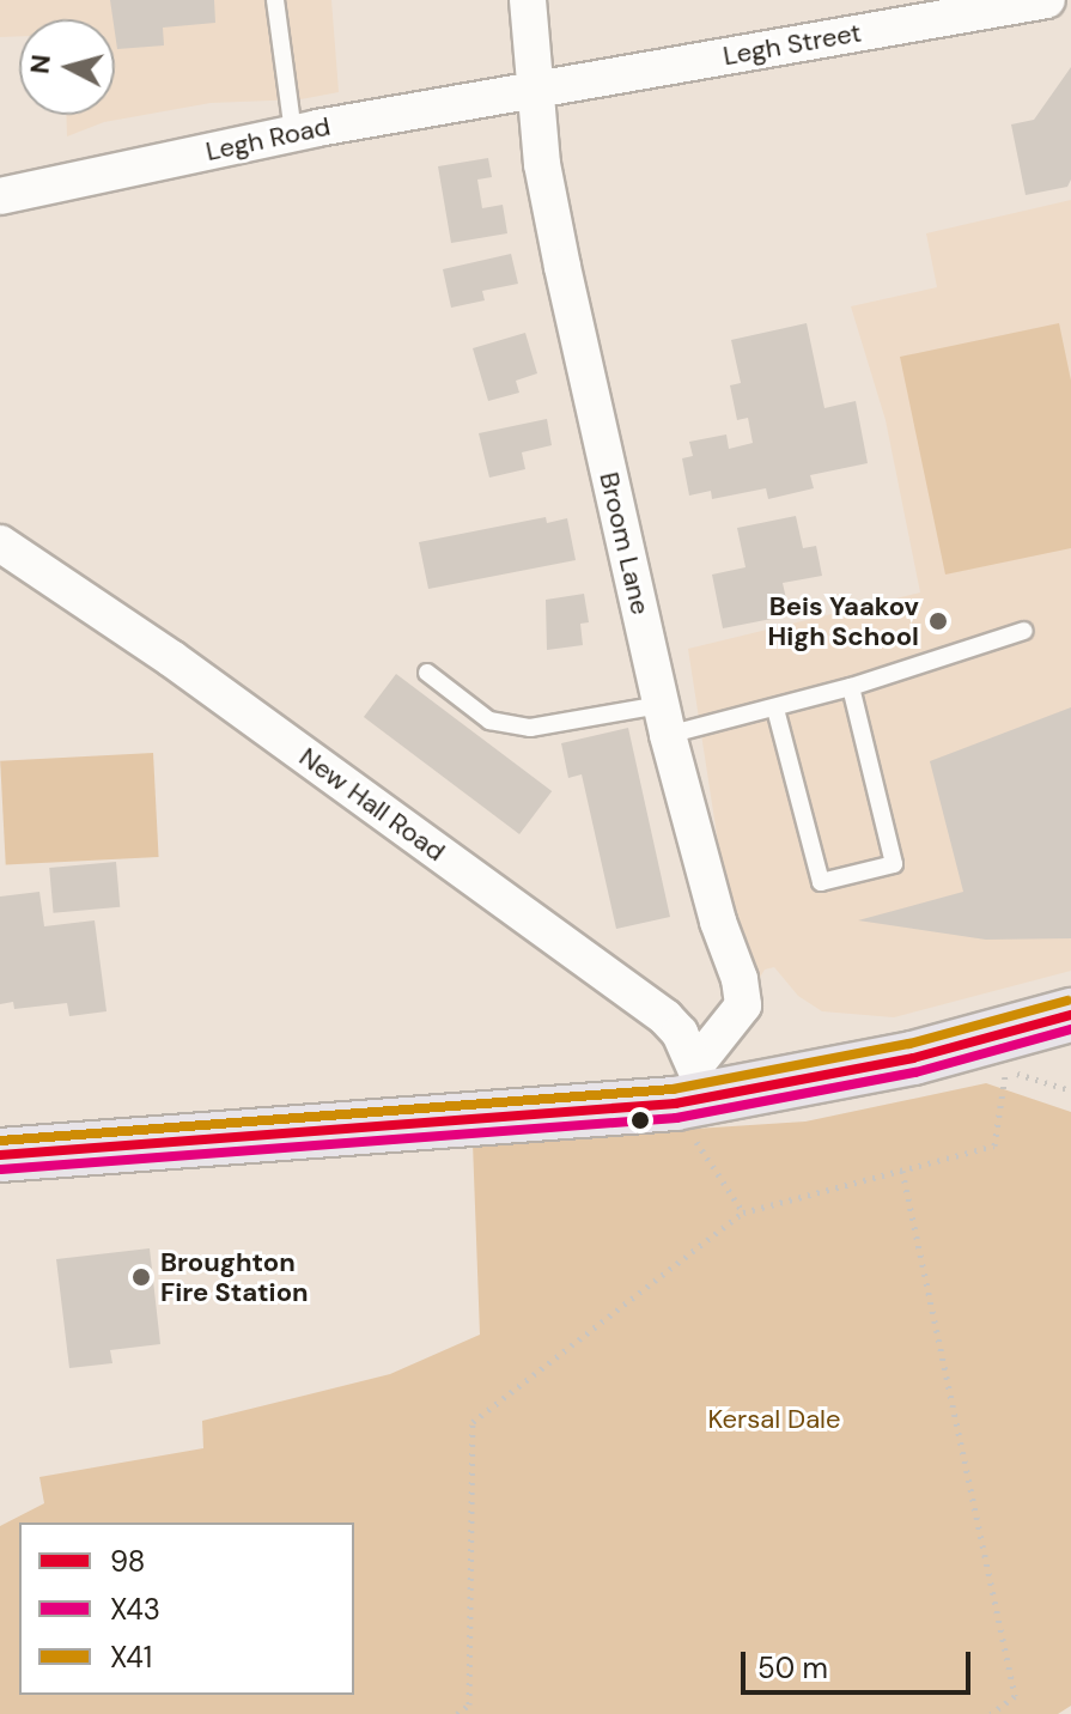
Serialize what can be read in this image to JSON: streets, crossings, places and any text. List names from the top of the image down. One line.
{"streets":{"street":["Legh Street","Legh Road","Broom Lane","New Hall Road"]},"crossings":[["Legh Street","Legh Road"],["Legh Street","Broom Lane"],["Legh Road","Broom Lane"],["Broom Lane","New Hall Road"]],"parks":["Kersal Dale"],"places":["Beis Yaakov High School","Broughton Fire Station"],"lines":["transit line X41","transit line 98","transit line X43"],"legend":["98","X43","X41"],"scale_bar":"50 m","north":"left"}
